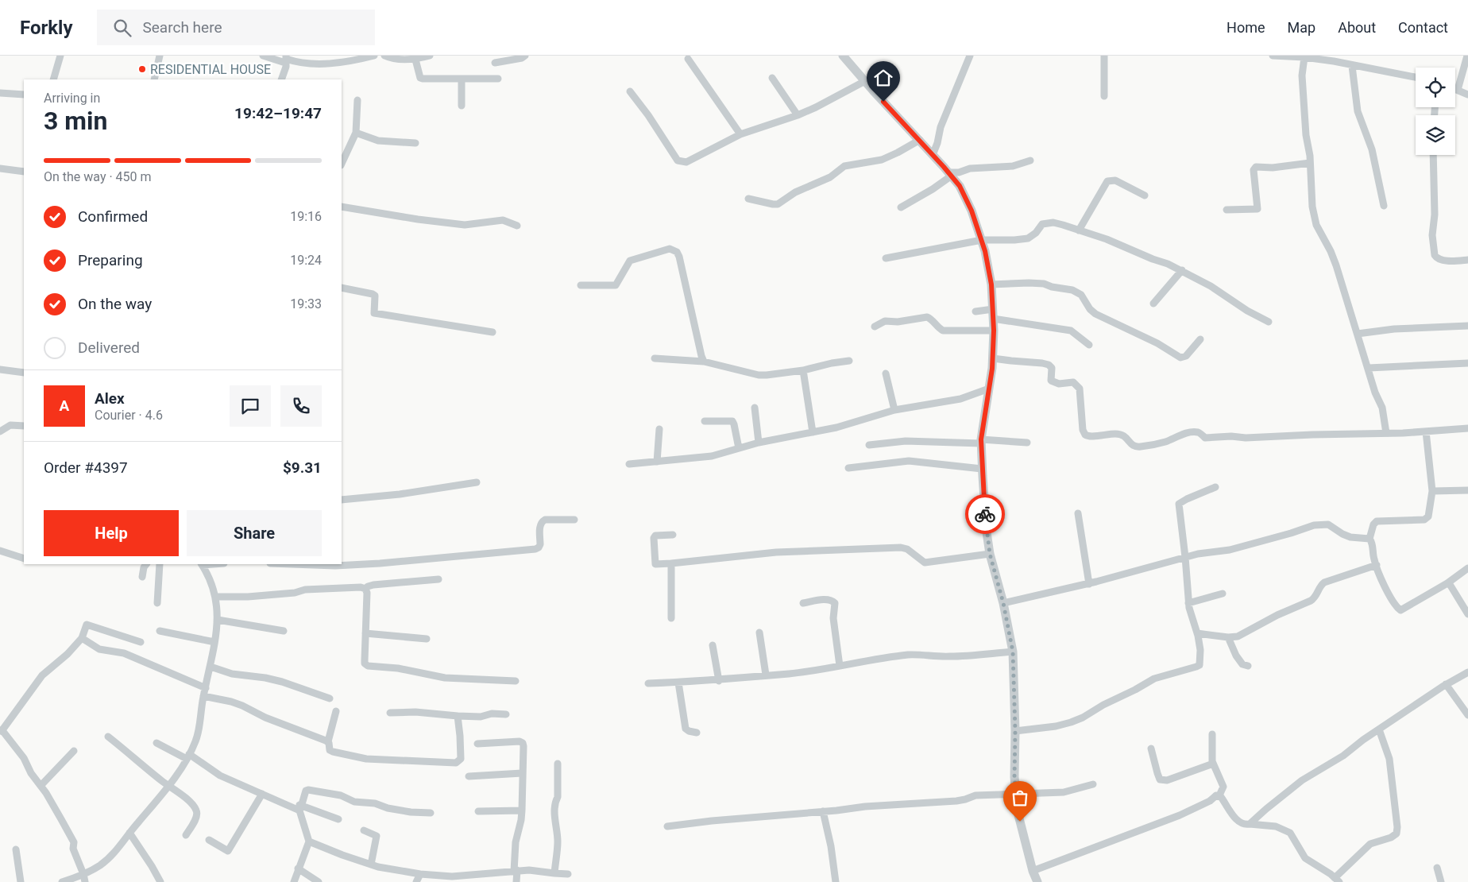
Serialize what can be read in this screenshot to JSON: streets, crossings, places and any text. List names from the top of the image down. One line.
{"places":["RESIDENTIAL HOUSE"],"page":{"header":"Forkly","search":"Search here","nav":["Home","Map","About","Contact"],"heading":["3 min","Arriving in","19:42–19:47"],"panel":["Alex","Courier · 4.6","Order #4397","$9.31"],"bar":"On the way · 450 m","list":[["Confirmed","19:16"],["Preparing","19:24"],["On the way","19:33"],"Delivered"],"round":"A","buttons":["Help","Share"]}}
